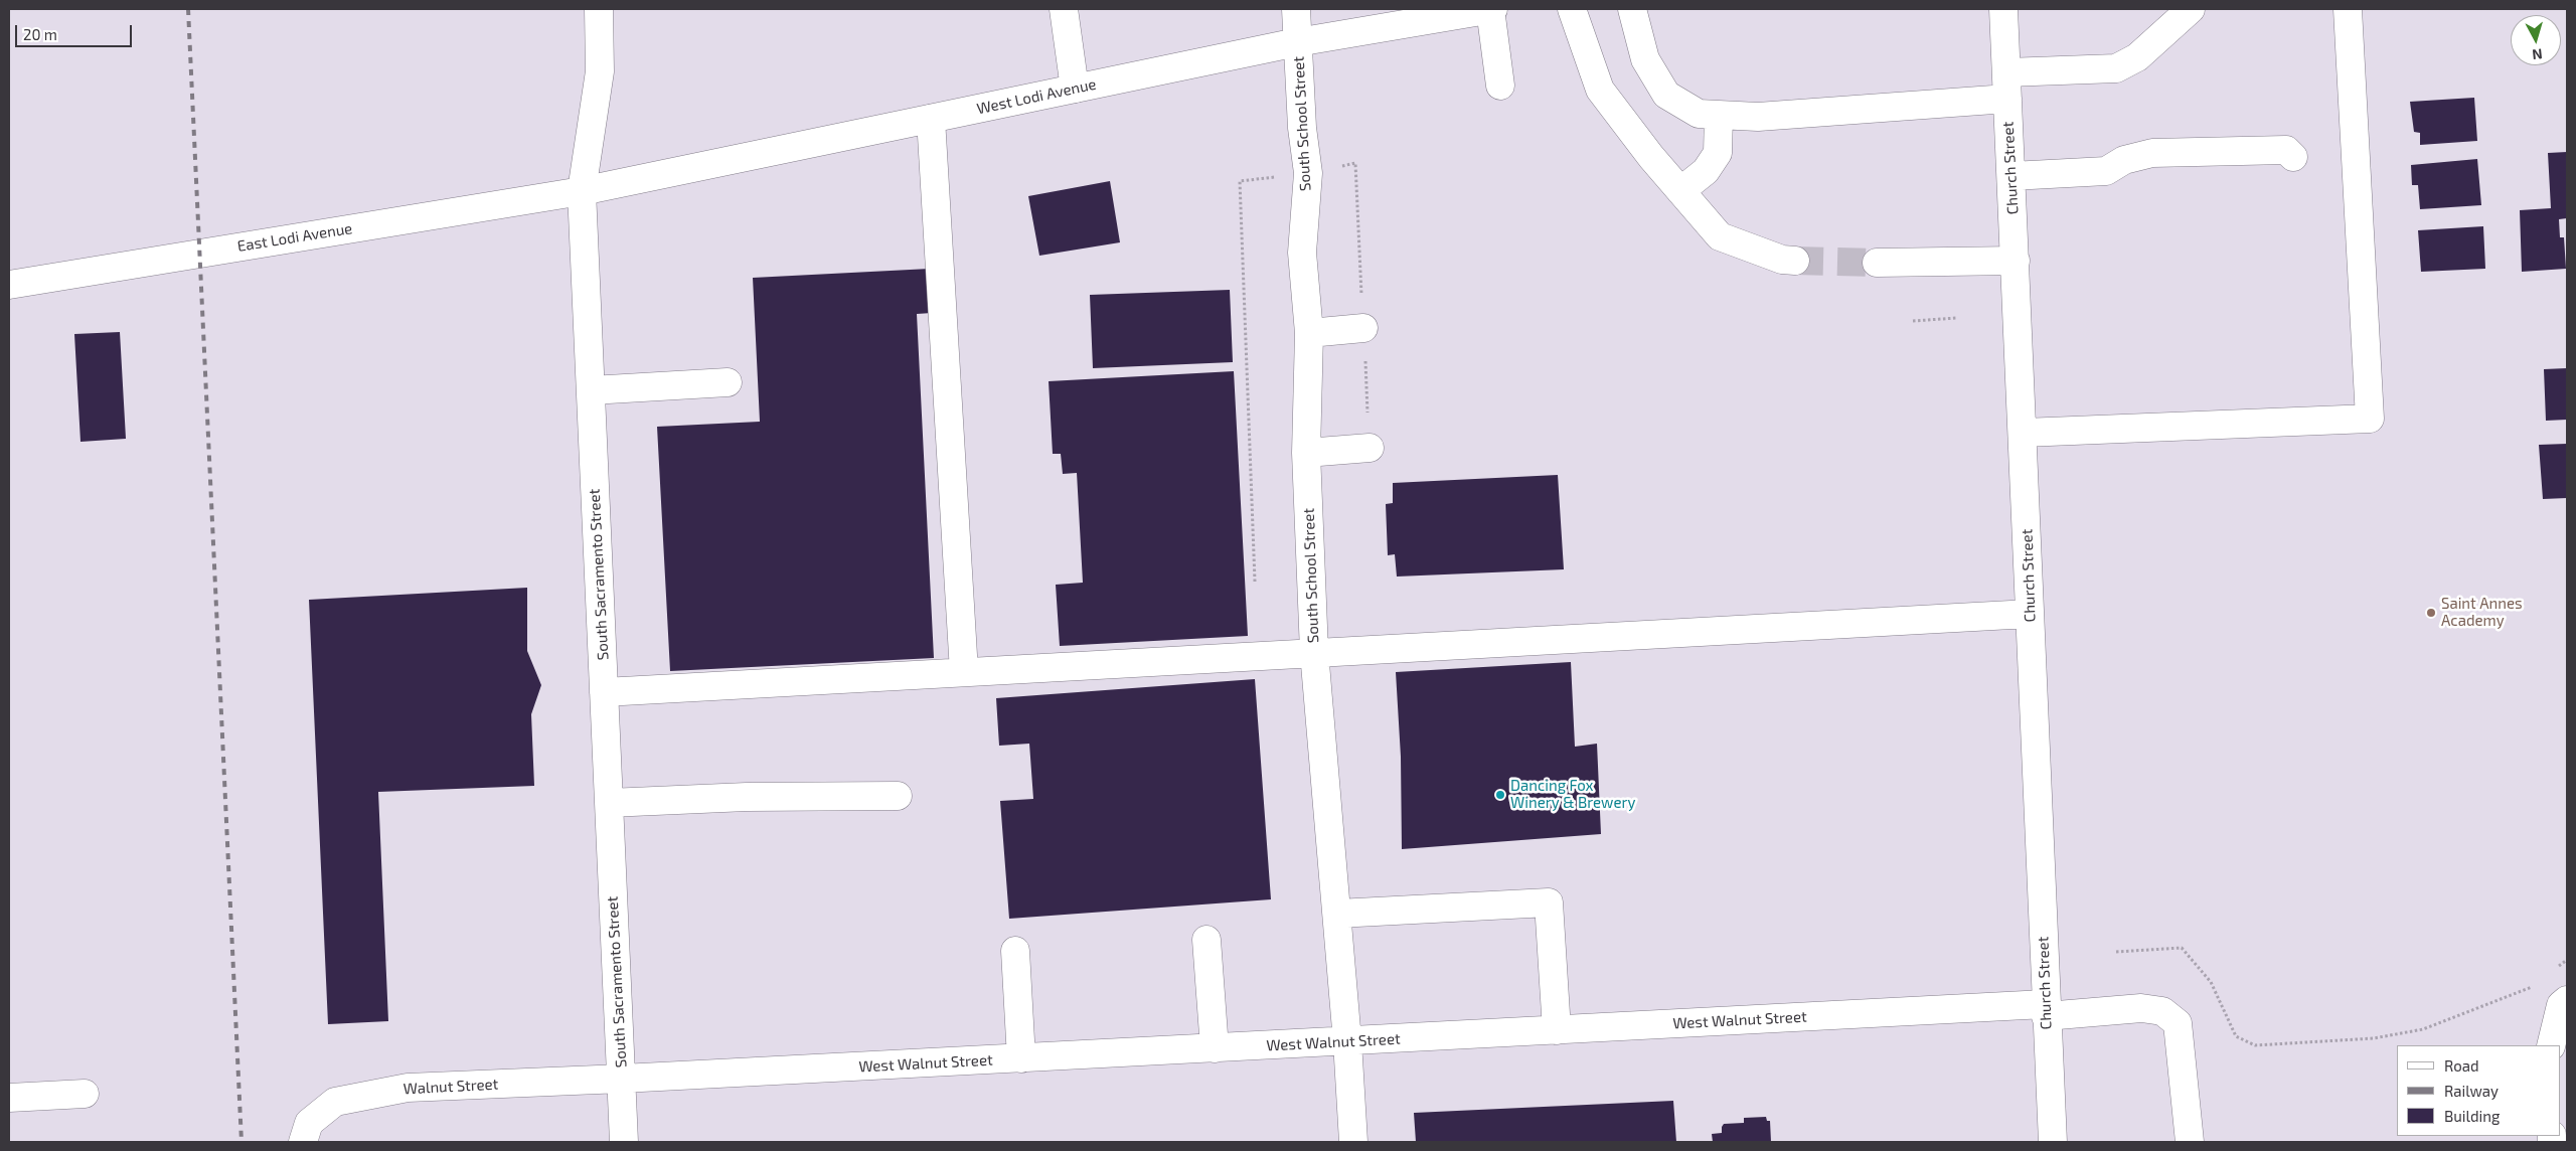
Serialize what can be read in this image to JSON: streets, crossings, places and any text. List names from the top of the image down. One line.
{"streets":{"street":["West Lodi Avenue","South School Street","Church Street","East Lodi Avenue","South Sacramento Street","West Walnut Street","Walnut Street"]},"crossings":[["West Lodi Avenue","South School Street"],["West Lodi Avenue","East Lodi Avenue"],["West Lodi Avenue","South Sacramento Street"],["South School Street","West Walnut Street"],["Church Street","West Walnut Street"],["East Lodi Avenue","South Sacramento Street"],["South Sacramento Street","West Walnut Street"],["South Sacramento Street","Walnut Street"],["West Walnut Street","Walnut Street"]],"places":["Saint Annes Academy","Dancing Fox Winery & Brewery"],"legend":["Road","Railway","Building"],"scale_bar":"20 m","north":"bottom"}
